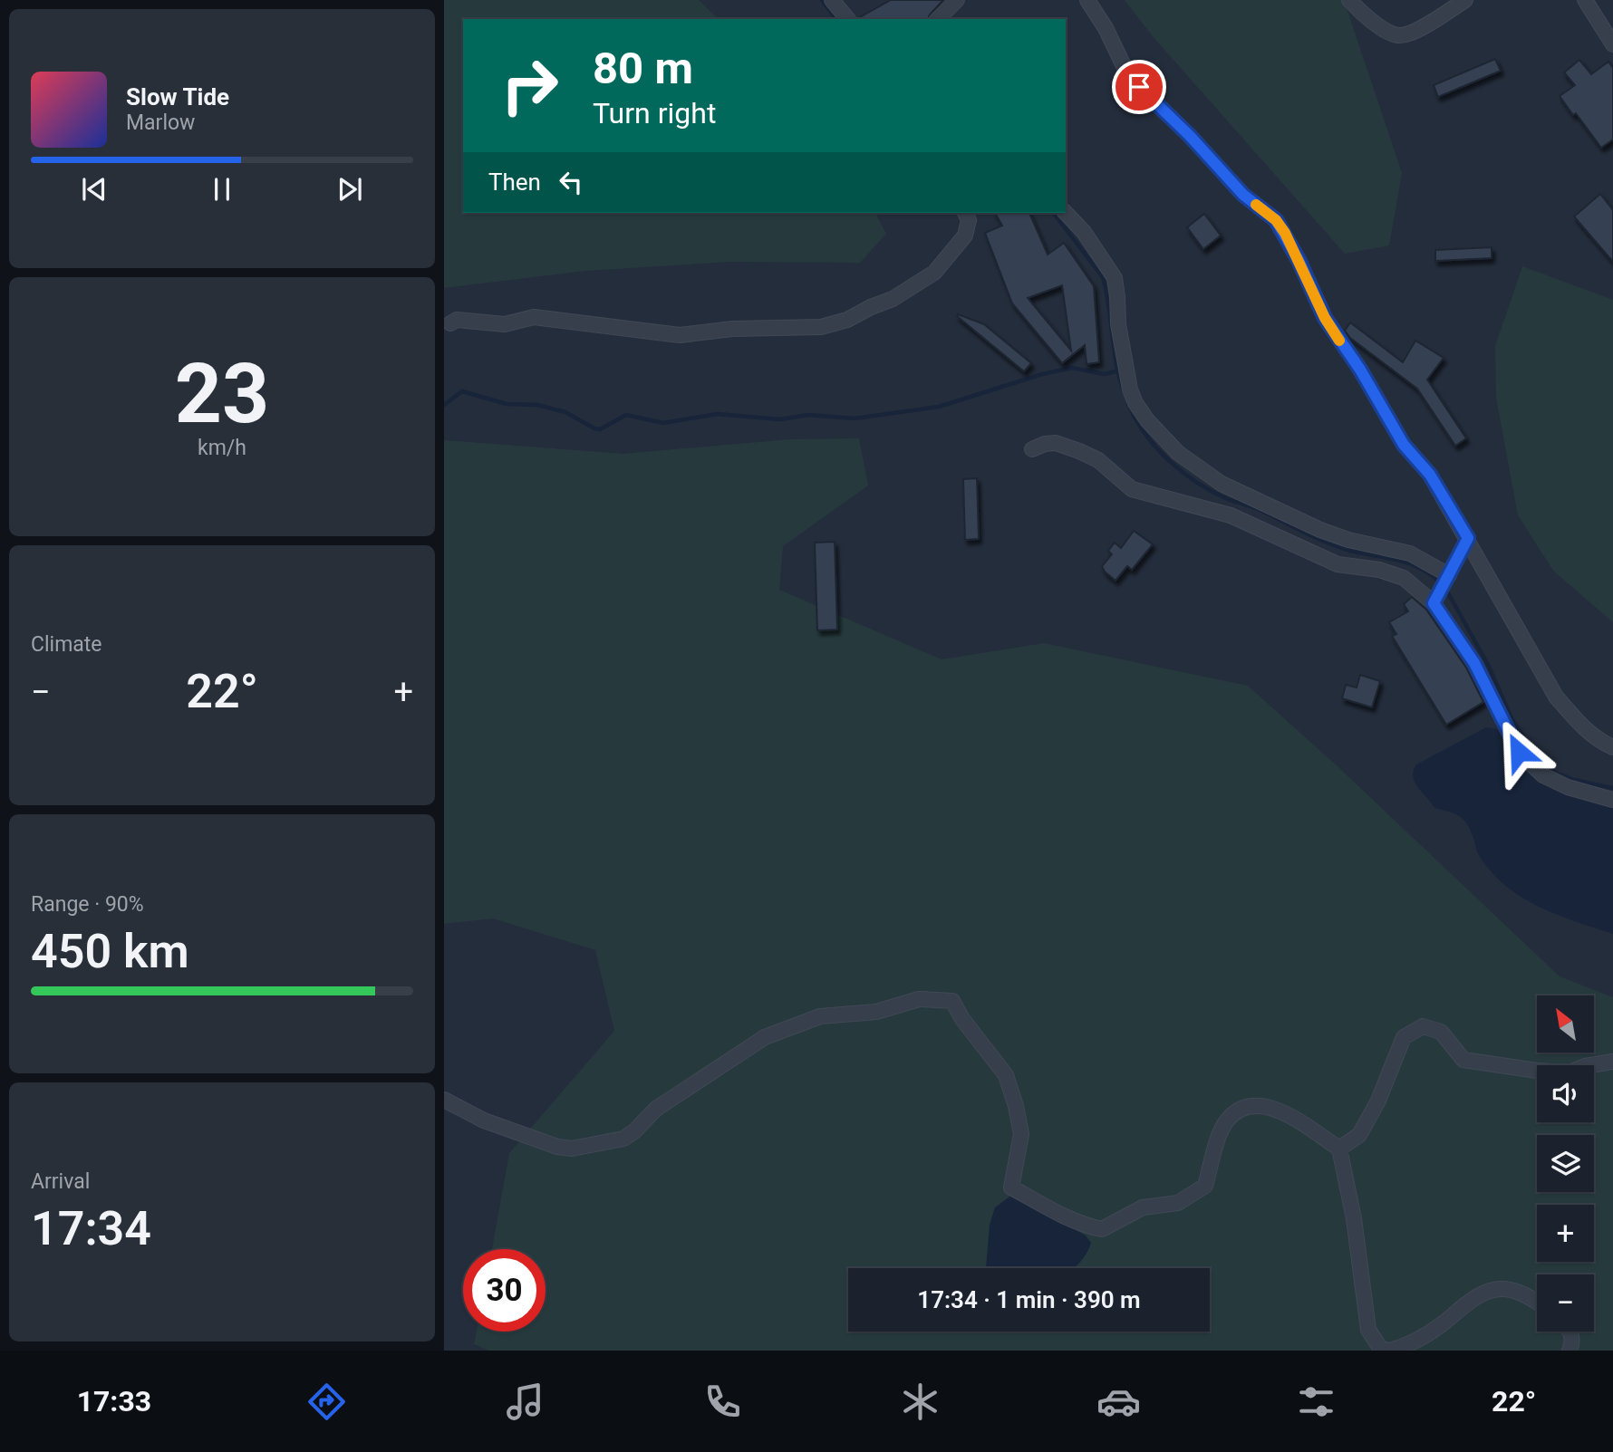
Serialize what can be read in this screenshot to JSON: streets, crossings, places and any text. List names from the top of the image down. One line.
{"north":"top left","page":{"turn":["80 m","Turn right"],"song":["Slow Tide","Marlow"],"then":"Then","tile":[["23","km/h"],"Climate",["Range · 90%","450 km"],["Arrival","17:34"]],"heat":["−","22°","+"],"map_buttons":["+","−"],"limit":"30","trip":"17:34 · 1 min · 390 m","tabs":["17:33","22°"]}}
